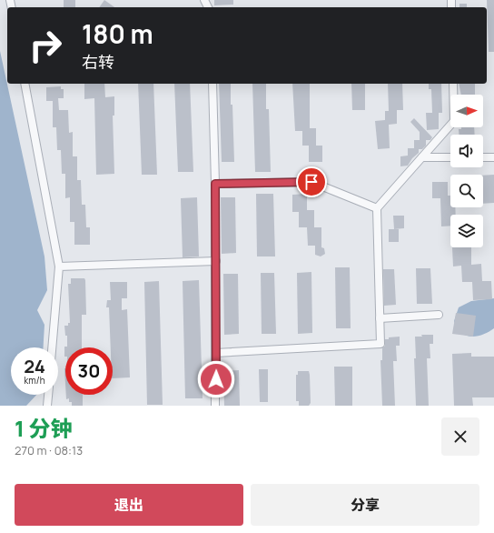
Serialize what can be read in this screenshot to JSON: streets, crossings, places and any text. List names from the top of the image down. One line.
{"north":"right","page":{"turn":["180 m","右转"],"speed":"24 km/h","limit":"30","heading":["1 分钟","270 m · 08:13"],"buttons":["退出","分享"]}}
